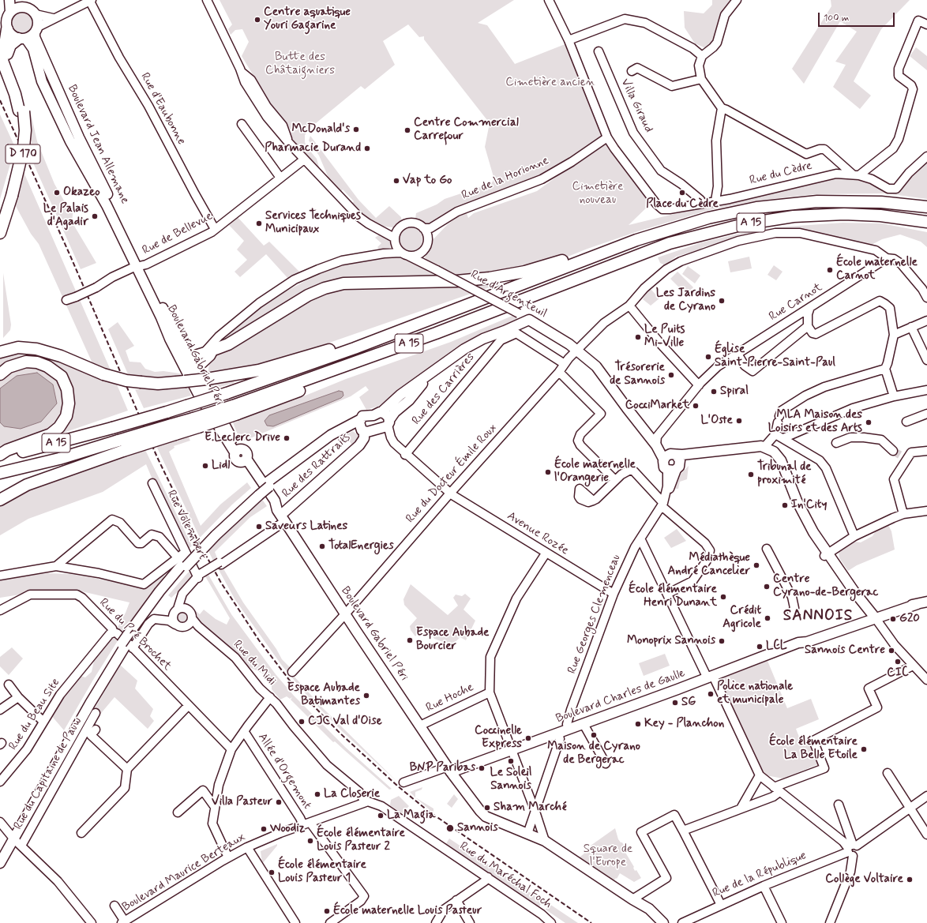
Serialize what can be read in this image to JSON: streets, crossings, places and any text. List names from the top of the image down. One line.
{"streets":{"highway":["D 170","A 15"],"main road":["Boulevard Jean Allemane","Rue d'Argenteuil","Boulevard Gabriel Péri","Rue des Rattraits","Boulevard Charles de Gaulle"],"street":["Villa Giraud","Rue d'Eaubonne","Rue du Cèdre","Rue de la Horionne","Rue de Bellevue","Rue Carnot","Rue des Carrières","Rue du Docteur Émile Roux","Rue Volembert","Avenue Rozée","Rue Georges Clemenceau","Rue du Pré Brochet","Rue du Midi","Rue Hoche","Rue du Beau Site","Allée d'Orgemont","Rue du Capitaine de Pauw","Boulevard Maurice Berteaux","Rue de la République","Rue du Maréchal Foch"]},"crossings":[["Rue d'Eaubonne","Rue de Bellevue"],["Boulevard Jean Allemane","D 170"],["Boulevard Jean Allemane","Rue de Bellevue"],["Boulevard Jean Allemane","Boulevard Gabriel Péri"],["Rue de la Horionne","Rue d'Argenteuil"],["Rue de Bellevue","Boulevard Gabriel Péri"],["Rue d'Argenteuil","Rue Carnot"],["Rue d'Argenteuil","Rue du Docteur Émile Roux"],["Rue Carnot","Rue du Docteur Émile Roux"],["Boulevard Gabriel Péri","Rue des Rattraits"],["Boulevard Gabriel Péri","Rue du Docteur Émile Roux"],["Boulevard Gabriel Péri","Boulevard Charles de Gaulle"],["Boulevard Gabriel Péri","Rue Hoche"],["Rue des Carrières","Rue du Docteur Émile Roux"],["Rue des Carrières","Avenue Rozée"],["Rue du Docteur Émile Roux","Avenue Rozée"],["Avenue Rozée","Rue Georges Clemenceau"],["Rue Georges Clemenceau","Boulevard Charles de Gaulle"],["Rue du Pré Brochet","Rue du Beau Site"],["Rue du Midi","Boulevard Maurice Berteaux"],["Rue du Midi","Rue du Maréchal Foch"],["Allée d'Orgemont","Boulevard Maurice Berteaux"],["Boulevard Maurice Berteaux","Rue du Maréchal Foch"]],"districts":["SANNOIS"],"parks":["Butte des Châtaigniers","Cimetière ancien","Cimetière nouveau","Square de l'Europe"],"places":["Centre aquatique Youri Gagarine","McDonald's","Centre Commercial Carrefour","Pharmacie Durand","Vap to Go","Okazeo","Place du Cèdre","Le Palais d'Agadir","Services Techniques Municipaux","École maternelle Carnot","Les Jardins de Cyrano","Le Puits Mi-Ville","Église Saint-Pierre-Saint-Paul","Trésorerie de Sannois","Spiral","CocciMarket","L'Oste","MLA Maison des Loisirs et des Arts","E.Leclerc Drive","Lidl","École maternelle l'Orangerie","Tribunal de proximité","In'City","Saveurs Latines","TotalEnergies","Médiathèque André Cancelier","Centre Cyrano-de-Bergerac","École élémentaire Henri Dunant","Crédit Agricole","G20","Espace Aubade Bourcier","Monoprix Sannois","LCL","Sannois Centre","CIC","Police nationale et municipale","Espace Aubade Batimantes","SG","CJC Val d'Oise","Key - Planchon","Maison de Cyrano de Bergerac","Coccinelle Express","École élémentaire La Belle Etoile","Le Soleil Sannois","BNP Paribas","La Closerie","Villa Pasteur","Sham Marché","La Magia","Sannois","Woodiz","École élémentaire Louis Pasteur 2","École élémentaire Louis Pasteur 1","Collège Voltaire","École maternelle Louis Pasteur"],"scale_bar":"100 m"}
